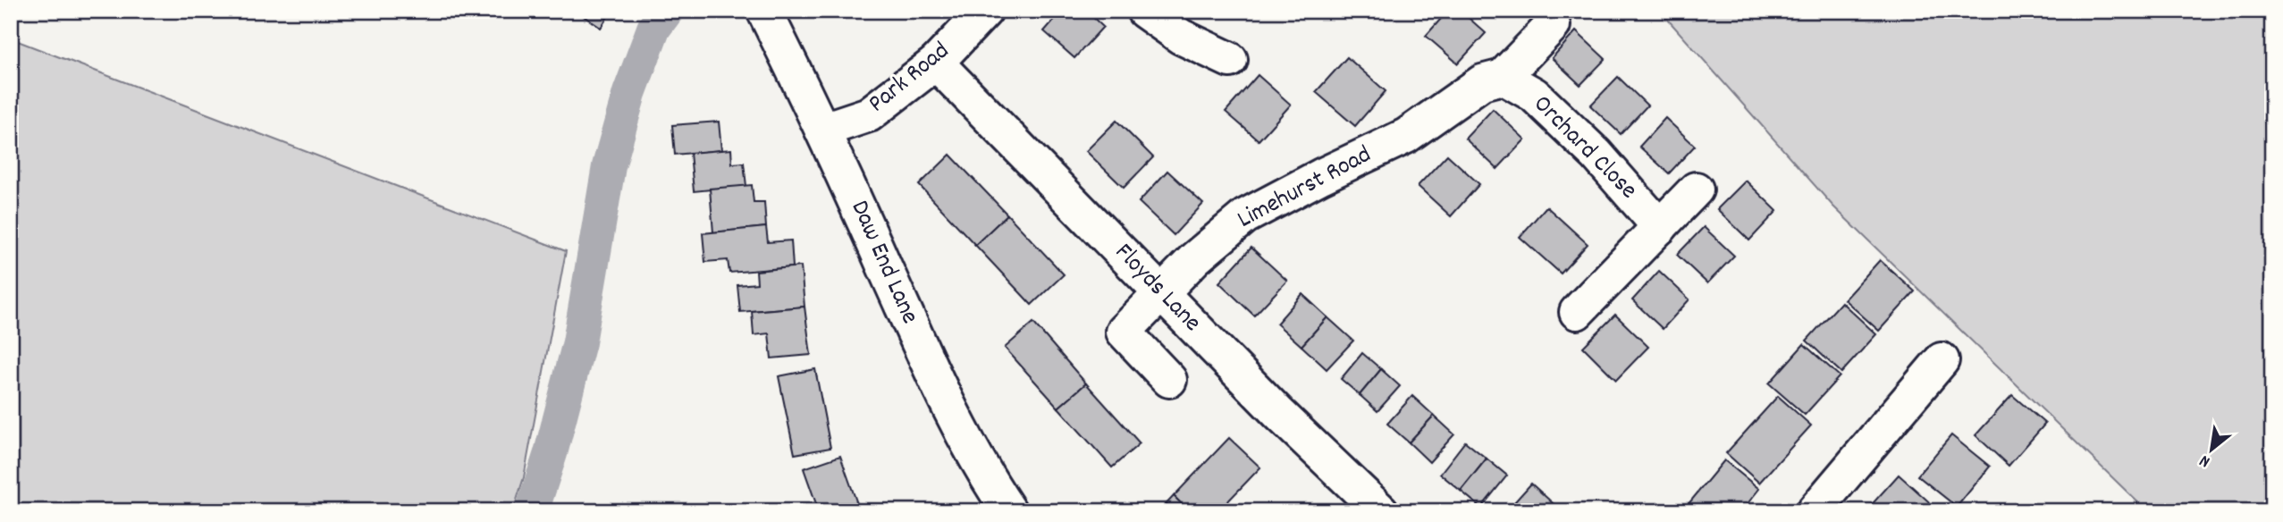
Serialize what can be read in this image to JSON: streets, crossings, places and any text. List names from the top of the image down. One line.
{"streets":{"street":["Park Road","Orchard Close","Limehurst Road","Daw End Lane","Floyds Lane"]},"crossings":[["Park Road","Daw End Lane"],["Park Road","Floyds Lane"],["Orchard Close","Limehurst Road"],["Limehurst Road","Floyds Lane"]],"north":"bottom left"}
